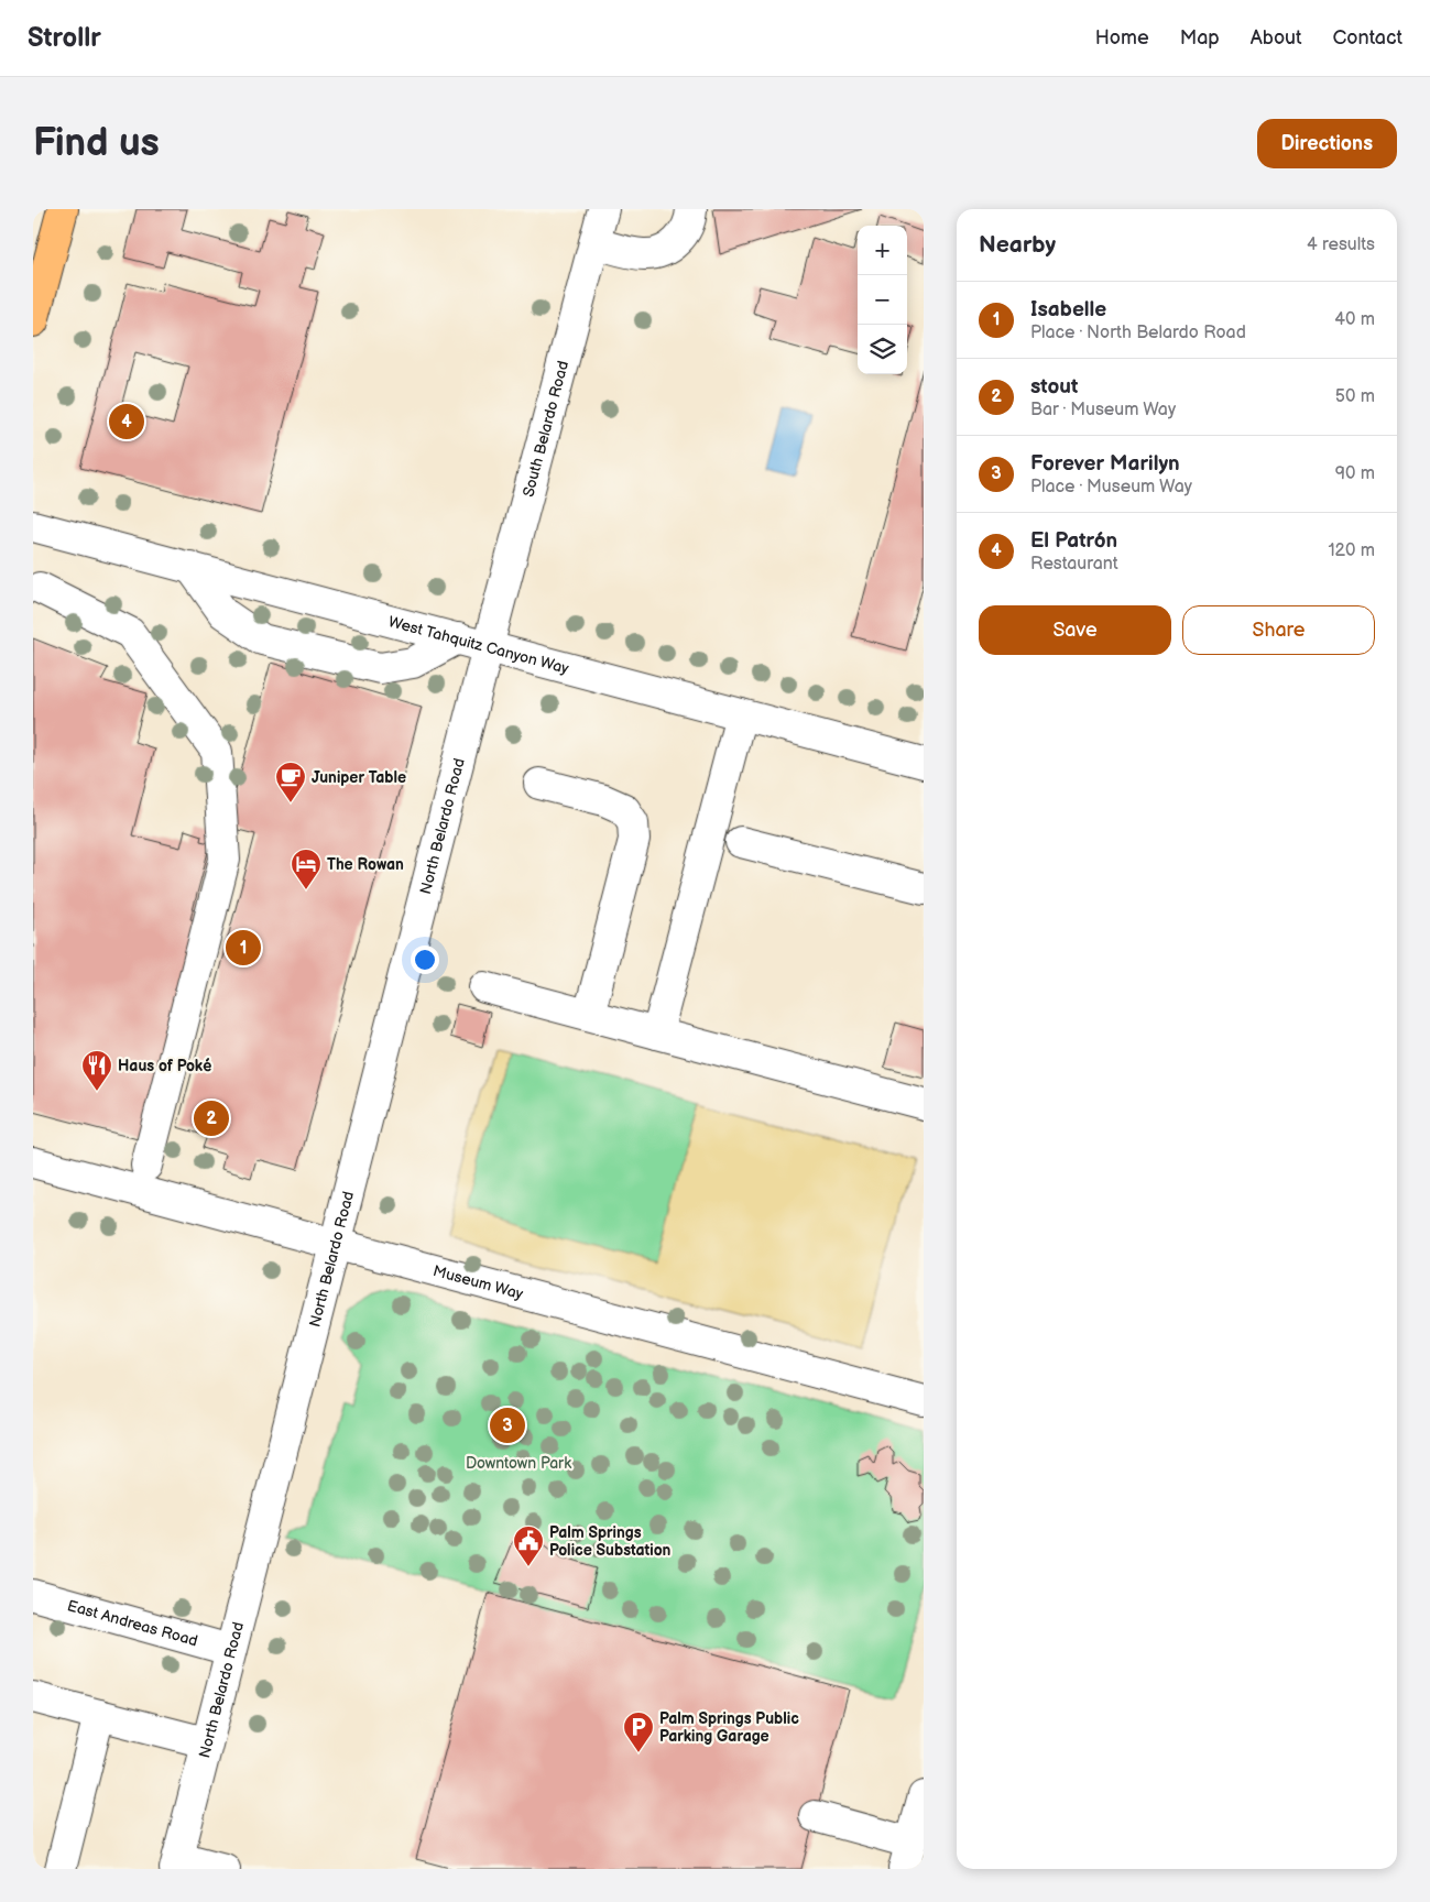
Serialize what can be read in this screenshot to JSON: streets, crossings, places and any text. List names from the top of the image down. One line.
{"streets":{"street":["South Belardo Road","West Tahquitz Canyon Way","North Belardo Road","Museum Way","East Andreas Road"]},"crossings":[["South Belardo Road","West Tahquitz Canyon Way"],["South Belardo Road","North Belardo Road"],["West Tahquitz Canyon Way","North Belardo Road"],["North Belardo Road","Museum Way"],["North Belardo Road","East Andreas Road"]],"parks":["Downtown Park"],"places":{"cafe":["Juniper Table"],"hotel":["The Rowan"],"restaurant":["Haus of Poké"],"public building":["Palm Springs Police Substation"],"parking":["Palm Springs Public Parking Garage"]},"page":{"header":"Strollr","nav":["Home","Map","About","Contact"],"buttons":["Directions",["Save","Share"]],"title":"Find us","heading":["Nearby","4 results"],"map_buttons":["+","−"],"list":[{"mark":"1","name":"Isabelle","note":"Place · North Belardo Road","value":"40 m"},{"mark":"2","name":"stout","note":"Bar · Museum Way","value":"50 m"},{"mark":"3","name":"Forever Marilyn","note":"Place · Museum Way","value":"90 m"},{"mark":"4","name":"El Patrón","note":"Restaurant","value":"120 m"}],"pins":["4","1","2","3"]}}
